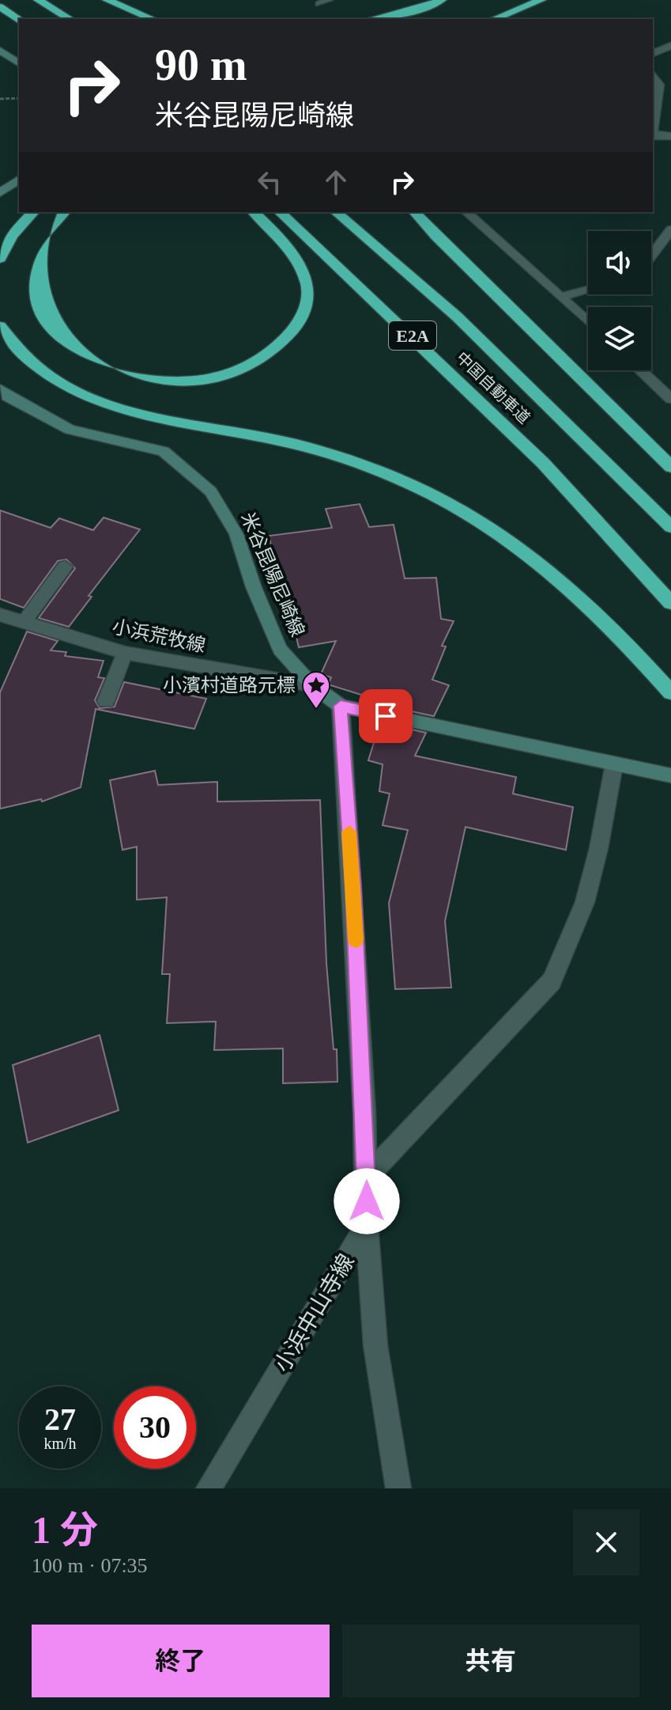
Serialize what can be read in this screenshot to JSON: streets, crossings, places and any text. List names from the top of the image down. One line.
{"streets":{"highway":["E2A","中国自動車道"],"main road":["米谷昆陽尼崎線"],"street":["小浜荒牧線","小浜中山寺線"]},"crossings":[["米谷昆陽尼崎線","小浜荒牧線"]],"places":{"place":["小濱村道路元標"]},"page":{"turn":["90 m","米谷昆陽尼崎線"],"speed":"27 km/h","limit":"30","heading":["1 分","100 m · 07:35"],"buttons":["終了","共有"]}}
